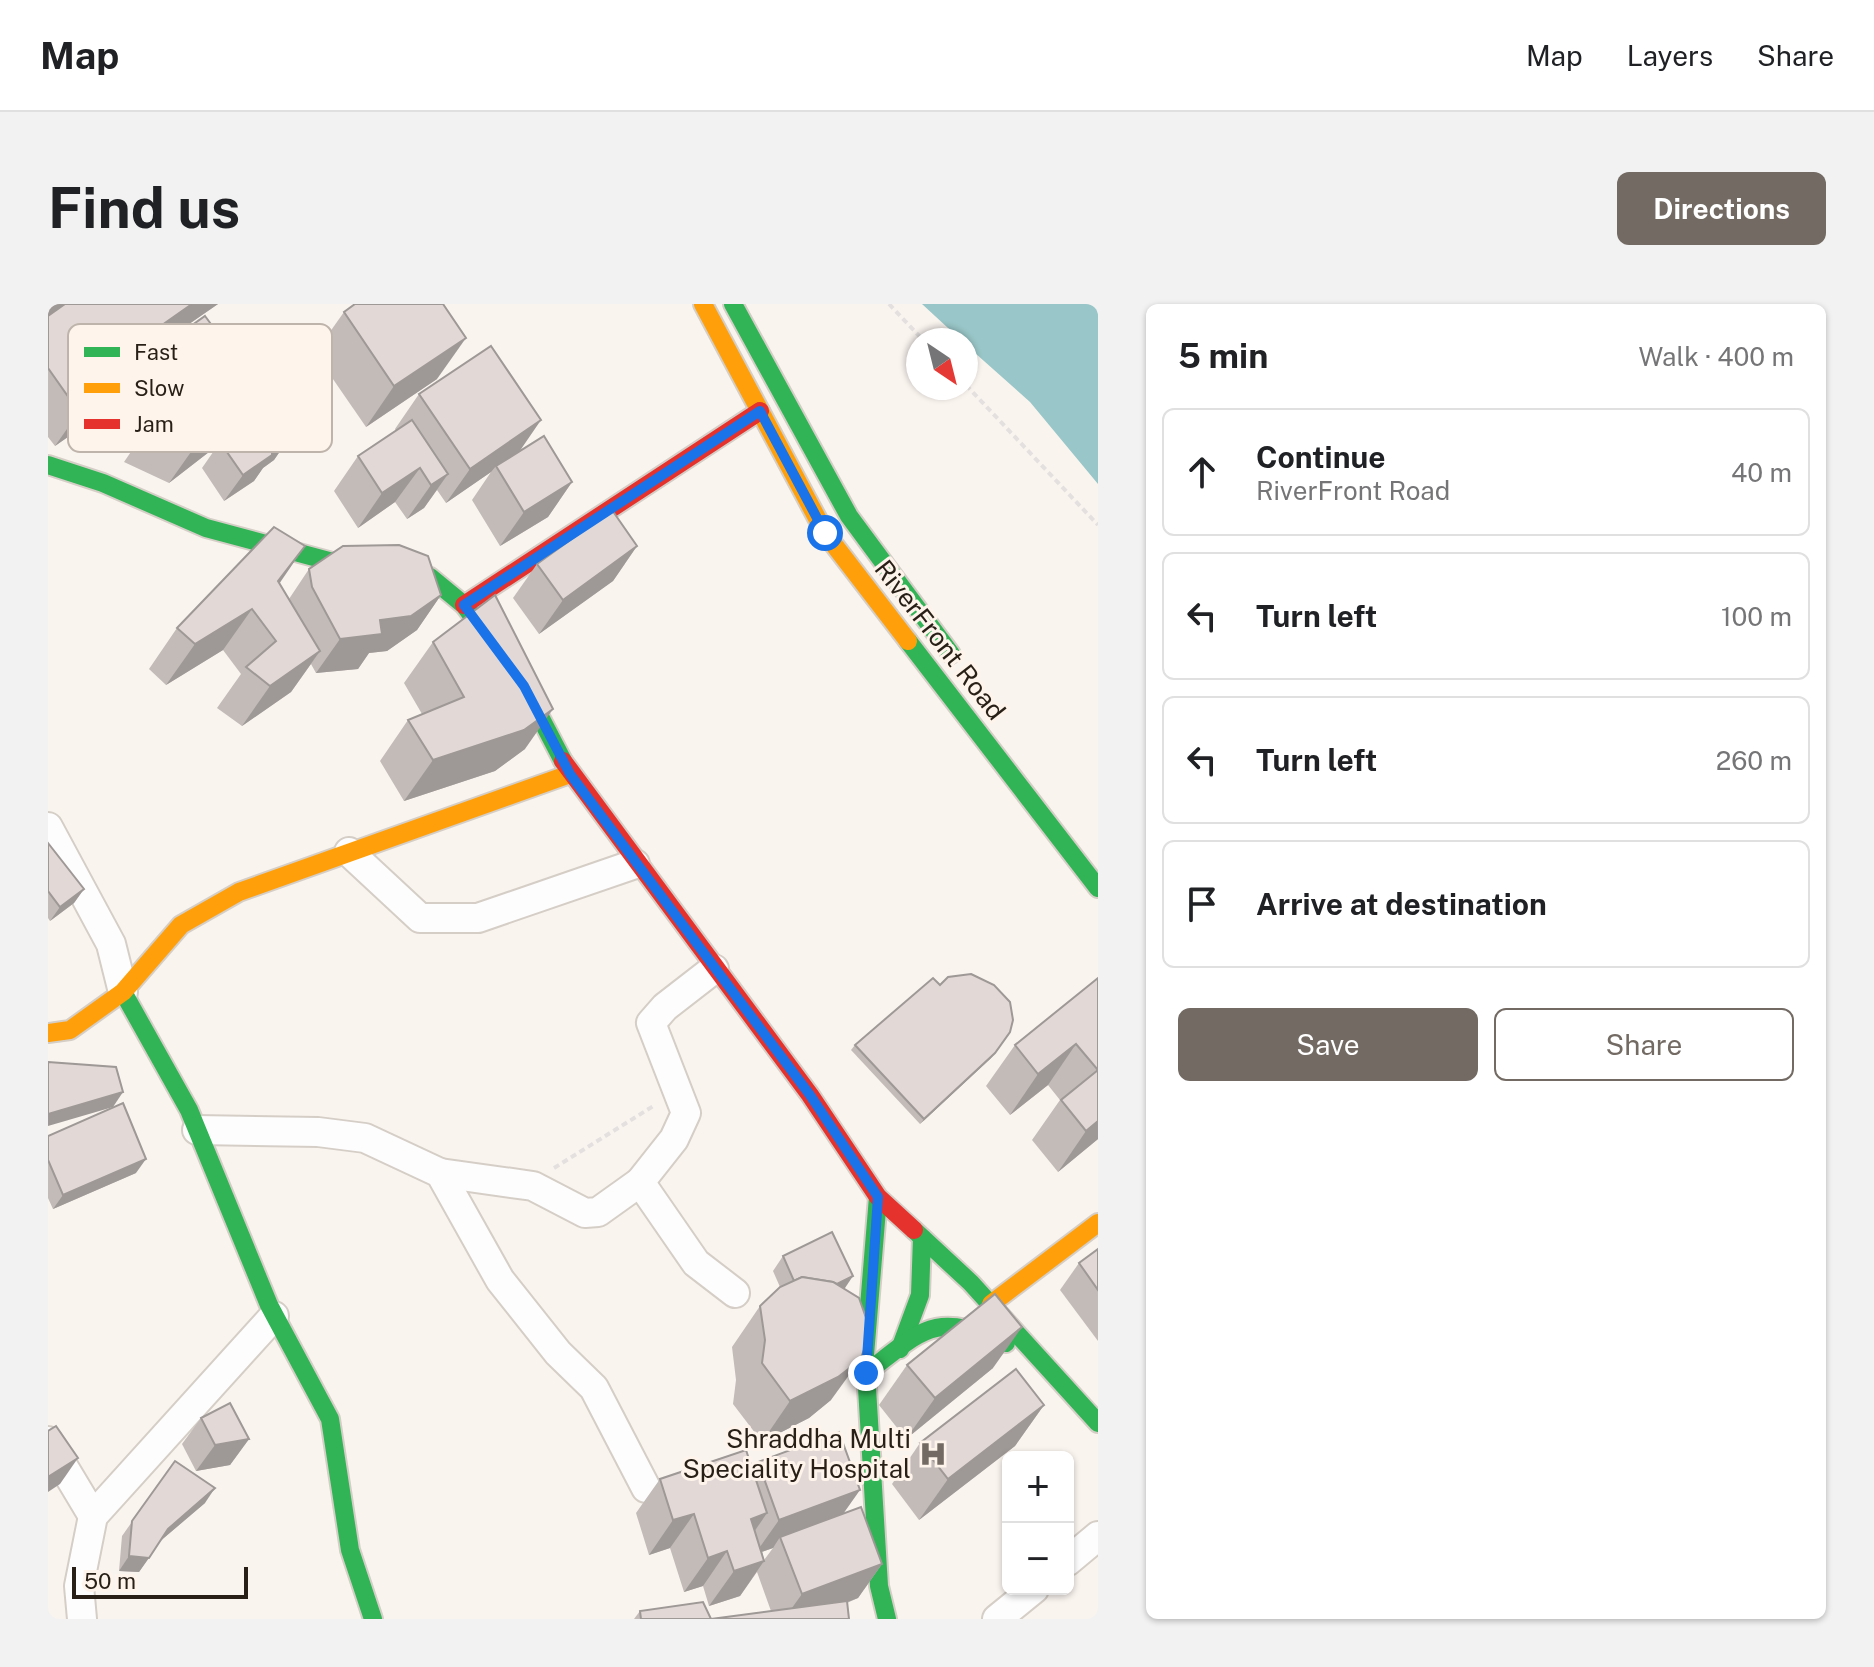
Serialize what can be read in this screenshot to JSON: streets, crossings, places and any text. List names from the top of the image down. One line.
{"streets":{"street":["RiverFront Road"]},"places":{"hospital":["Shraddha Multi Speciality Hospital"]},"legend":["Fast","Slow","Jam"],"scale_bar":"50 m","north":"bottom right","page":{"header":"Map","nav":["Map","Layers","Share"],"buttons":["Directions",["Save","Share"]],"title":"Find us","heading":["5 min","Walk · 400 m"],"list":[["Continue","RiverFront Road","40 m"],["Turn left","100 m"],["Turn left","260 m"],"Arrive at destination"],"map_buttons":["+","−"],"scale":"50 m"}}
